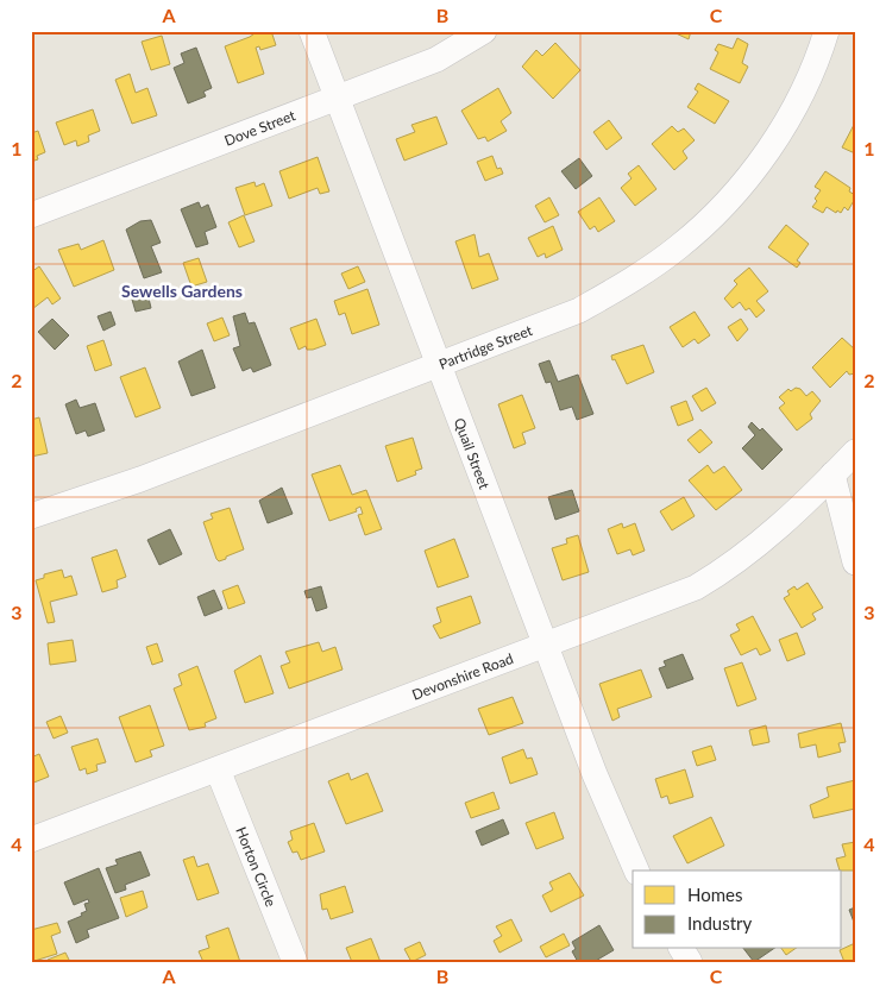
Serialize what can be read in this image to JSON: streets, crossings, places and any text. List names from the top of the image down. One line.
{"streets":{"street":["Dove Street","Partridge Street","Quail Street","Devonshire Road","Horton Circle"]},"crossings":[["Dove Street","Quail Street"],["Partridge Street","Quail Street"],["Quail Street","Devonshire Road"],["Devonshire Road","Horton Circle"]],"districts":["Sewells Gardens"],"legend":["Homes","Industry"],"grid":{"columns":["A","B","C"],"rows":["1","2","3","4"]}}
